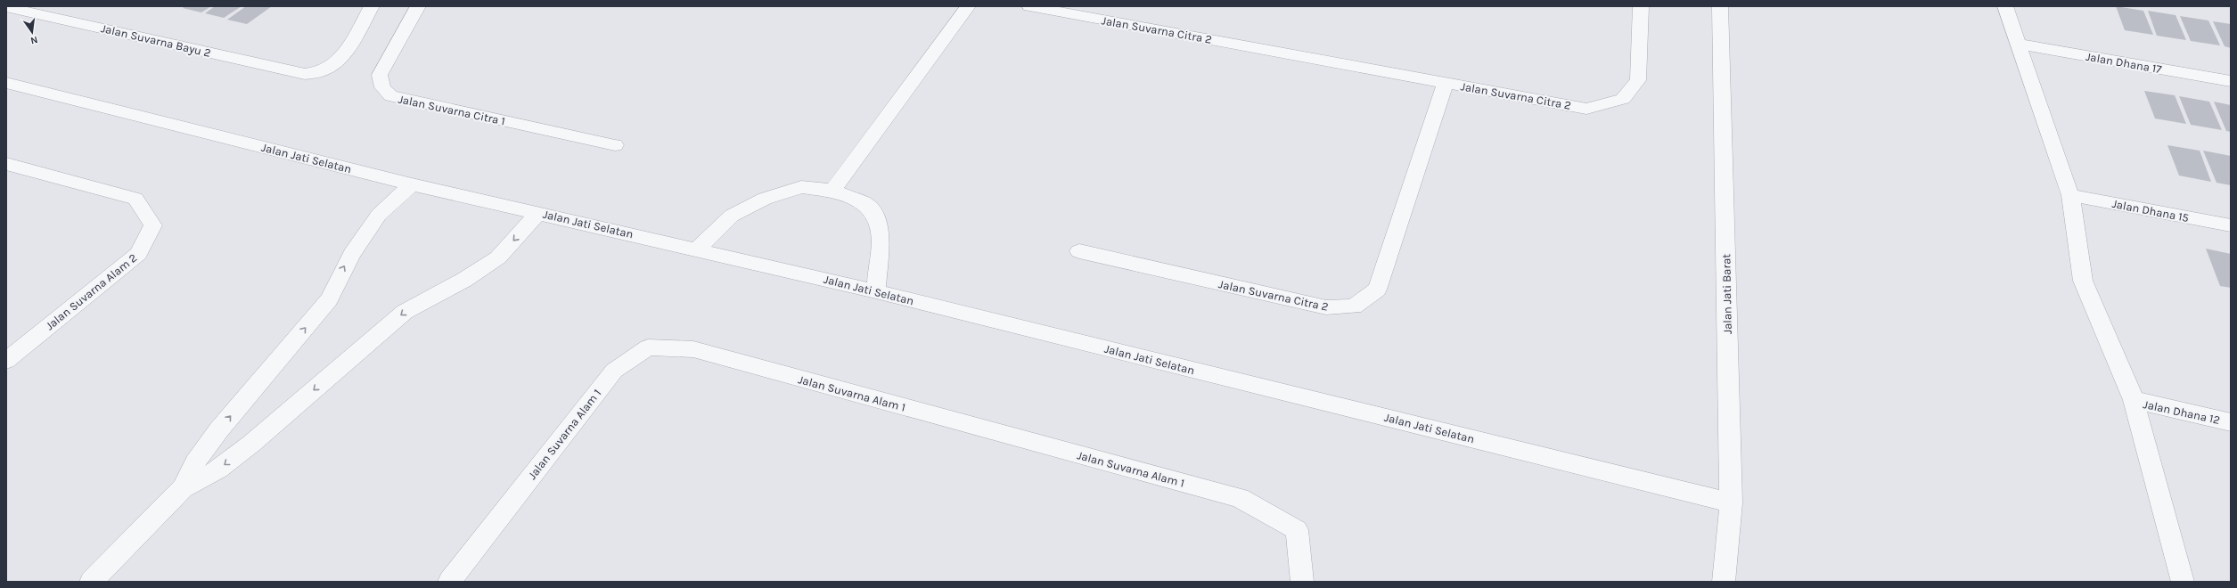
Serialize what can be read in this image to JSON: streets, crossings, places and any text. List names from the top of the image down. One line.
{"streets":{"street":["Jalan Suvarna Citra 2","Jalan Suvarna Bayu 2","Jalan Dhana 17","Jalan Suvarna Citra 1","Jalan Jati Selatan","Jalan Dhana 15","Jalan Suvarna Alam 2","Jalan Jati Barat","Jalan Suvarna Alam 1","Jalan Dhana 12"]},"crossings":[["Jalan Jati Selatan","Jalan Jati Barat"]],"north":"bottom"}
